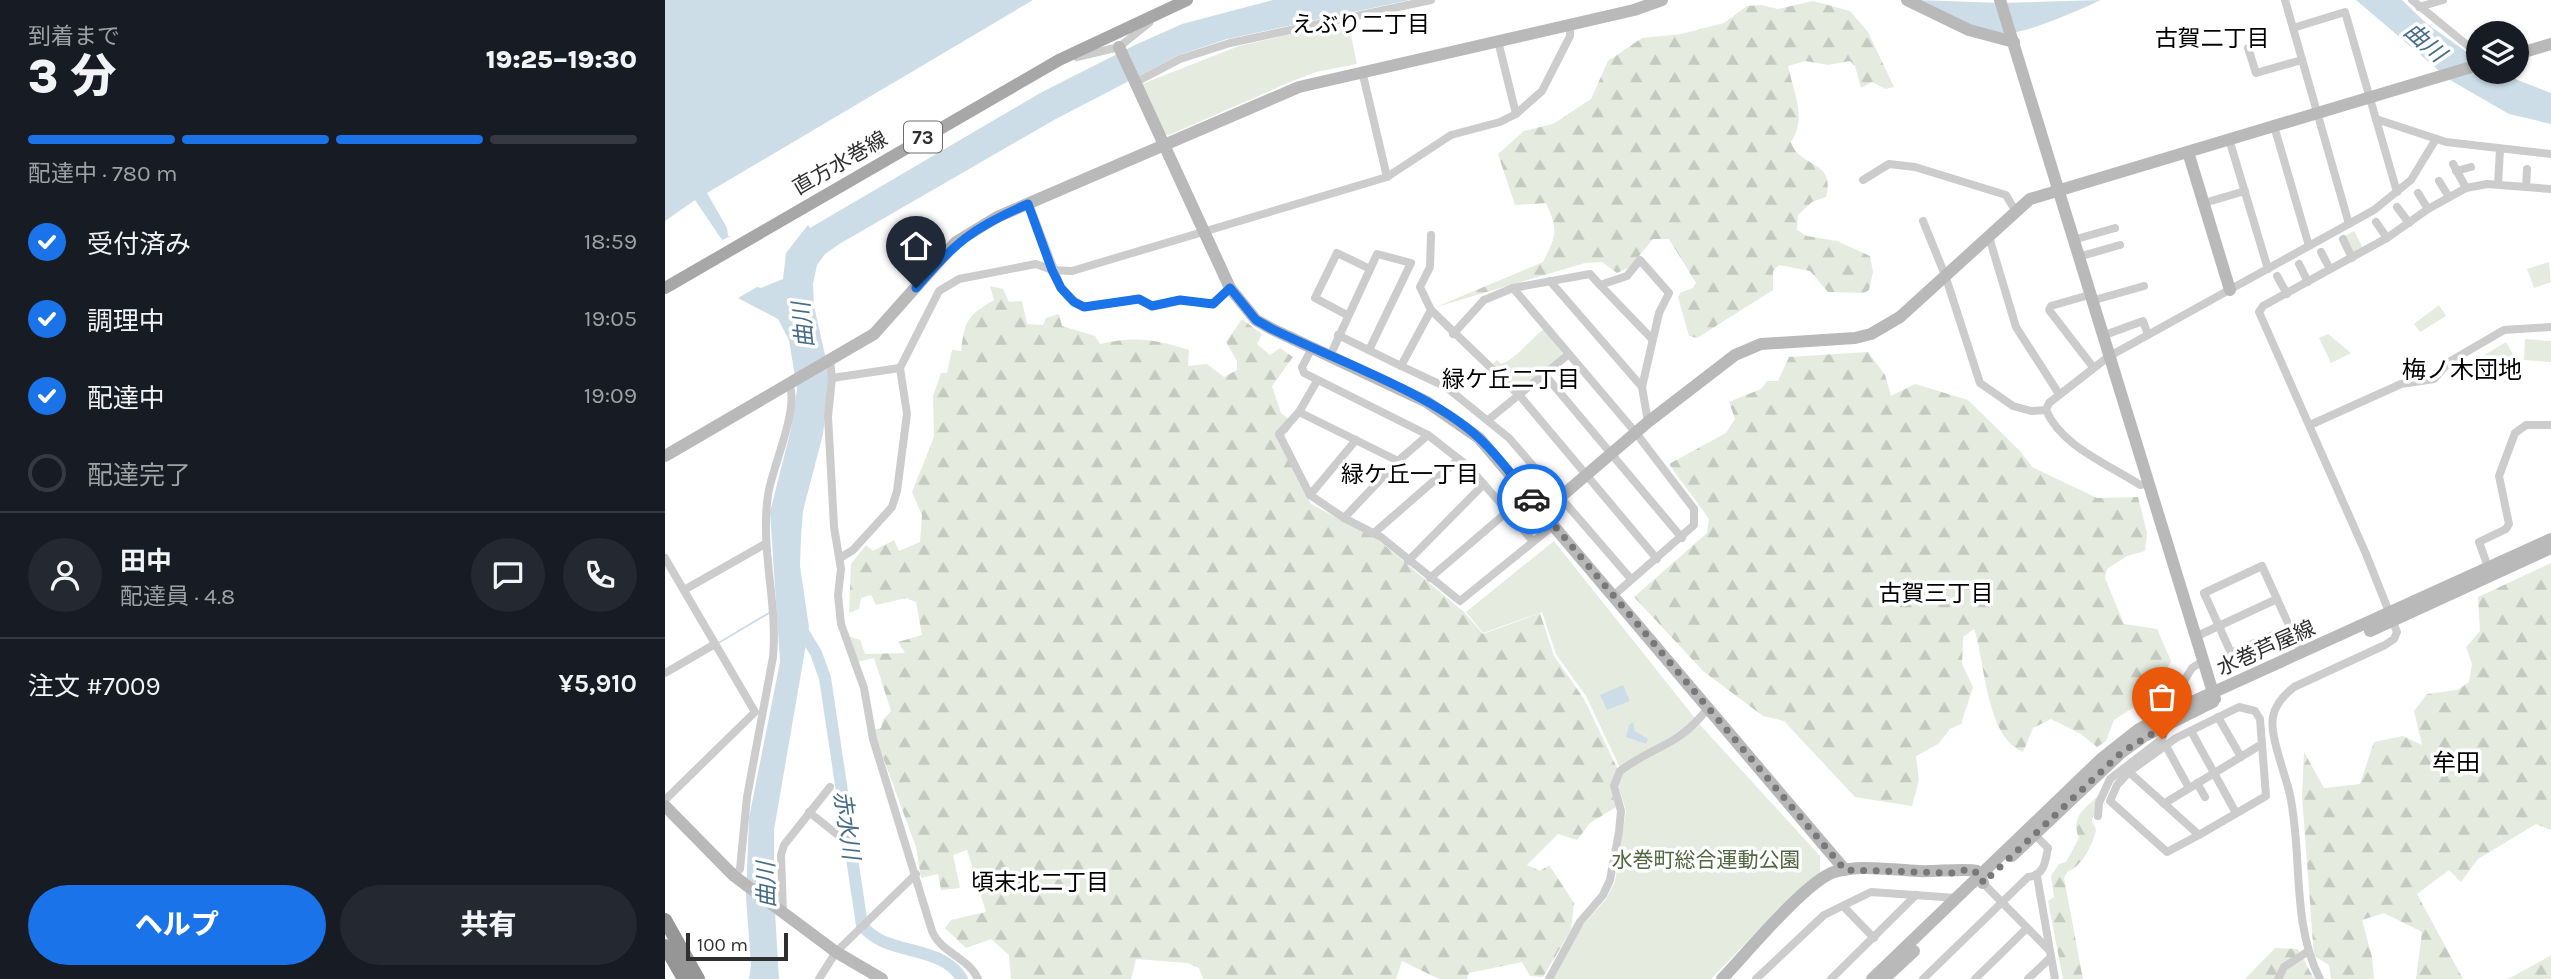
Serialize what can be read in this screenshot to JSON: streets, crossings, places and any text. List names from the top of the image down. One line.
{"streets":{"main road":["73","直方水巻線"],"street":["水巻芦屋線"]},"districts":["えぶり二丁目","古賀二丁目","梅ノ木団地","緑ケ丘二丁目","緑ケ丘一丁目","古賀三丁目","牟田","頃末北二丁目"],"water":["曲川","赤水川"],"parks":["水巻町総合運動公園"],"scale_bar":"100 m","page":{"heading":["3 分","到着まで","19:25–19:30"],"panel":["田中","配達員 · 4.8","注文 #7009","¥5,910"],"bar":"配達中 · 780 m","list":[["受付済み","18:59"],["調理中","19:05"],["配達中","19:09"],"配達完了"],"buttons":["ヘルプ","共有"],"scale":"100 m"}}
